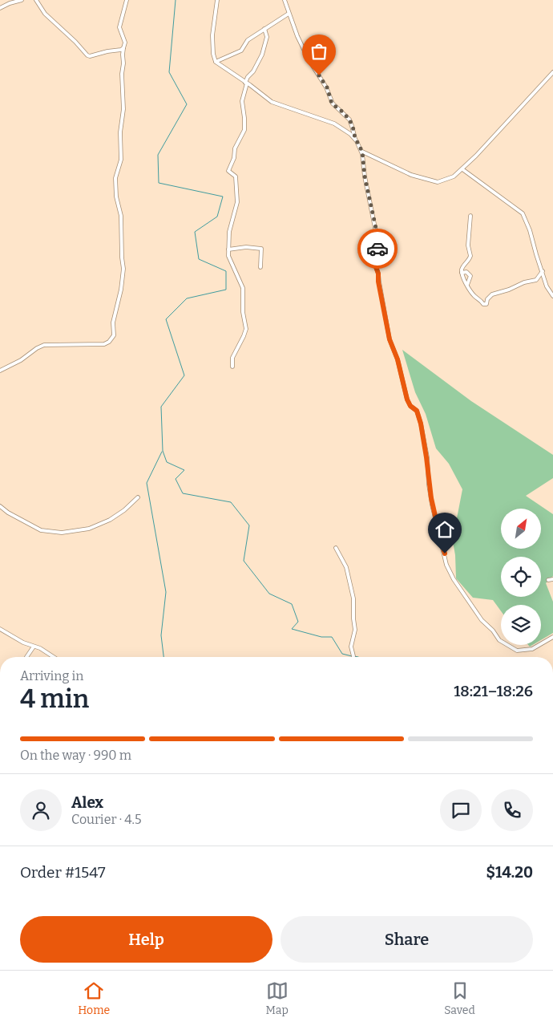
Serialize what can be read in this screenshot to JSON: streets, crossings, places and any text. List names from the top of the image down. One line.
{"north":"top right","page":{"heading":["4 min","Arriving in","18:21–18:26"],"panel":["Alex","Courier · 4.5","Order #1547","$14.20"],"bar":"On the way · 990 m","buttons":["Help","Share"],"tabs":["Home","Map","Saved"]}}
